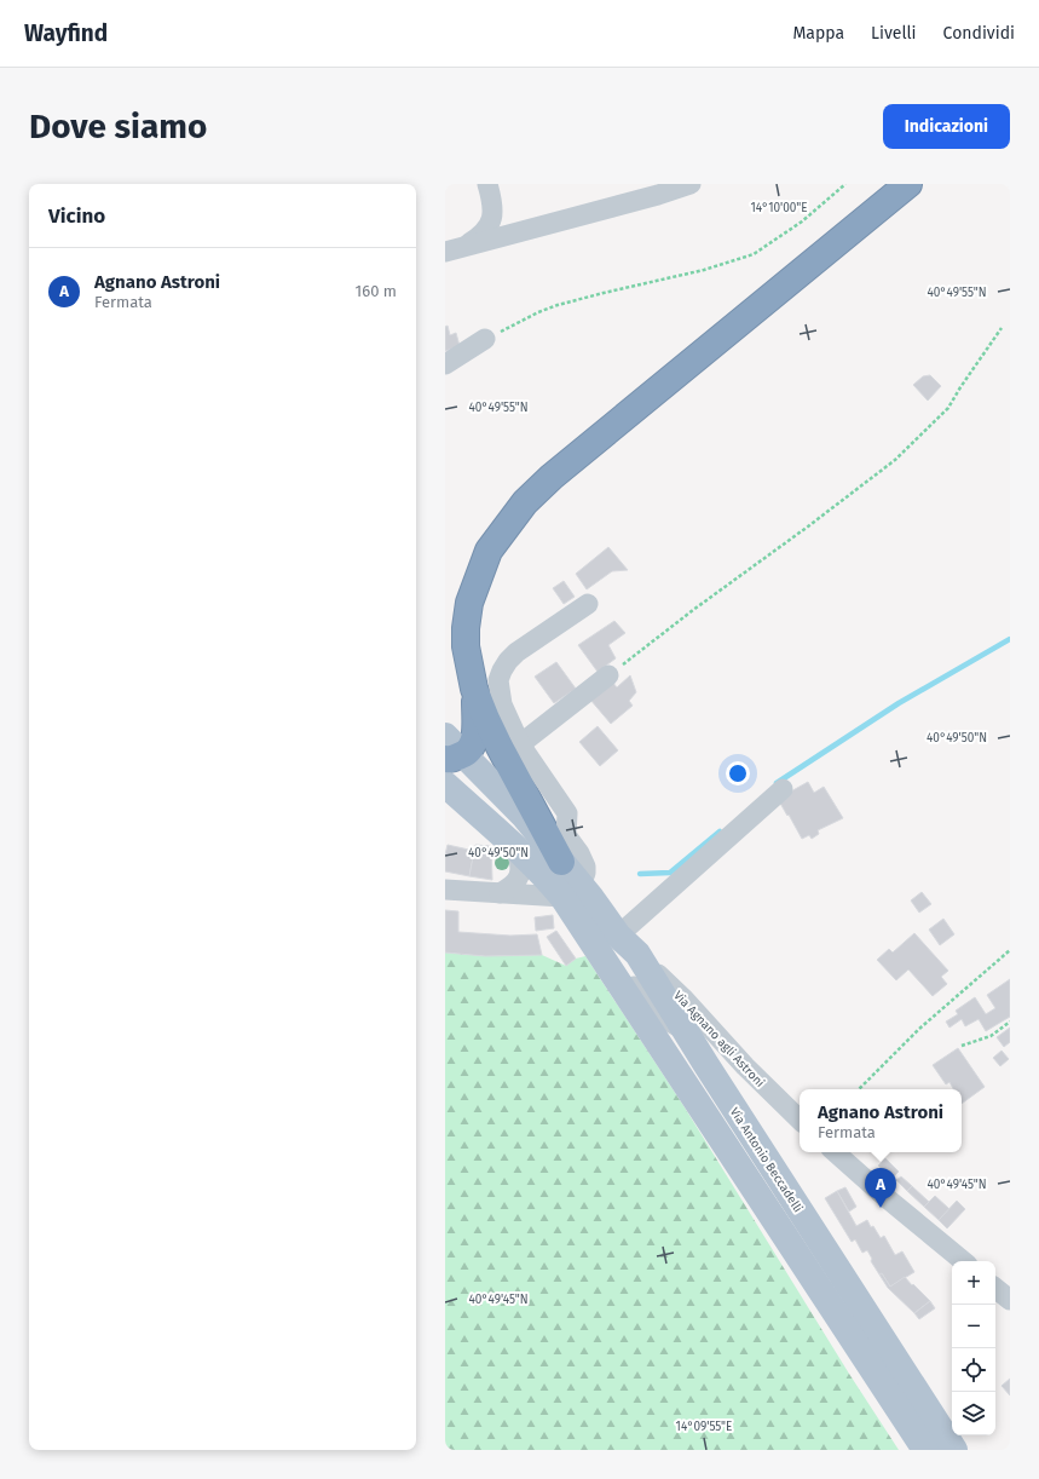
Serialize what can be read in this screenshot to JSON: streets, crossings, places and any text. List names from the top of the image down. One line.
{"streets":{"main road":["Via Antonio Beccadelli"],"street":["Via Agnano agli Astroni"]},"crossings":[["Via Agnano agli Astroni","Via Antonio Beccadelli"]],"page":{"header":"Wayfind","nav":["Mappa","Livelli","Condividi"],"buttons":"Indicazioni","title":"Dove siamo","heading":"Vicino","list":[{"mark":"A","name":"Agnano Astroni","note":"Fermata","value":"160 m"}],"popup":["Agnano Astroni","Fermata"],"pins":"A","map_buttons":["+","−"]},"coordinates":["14°10'00\"E","40°49'55\"N","40°49'50\"N","40°49'45\"N","14°09'55\"E"]}
